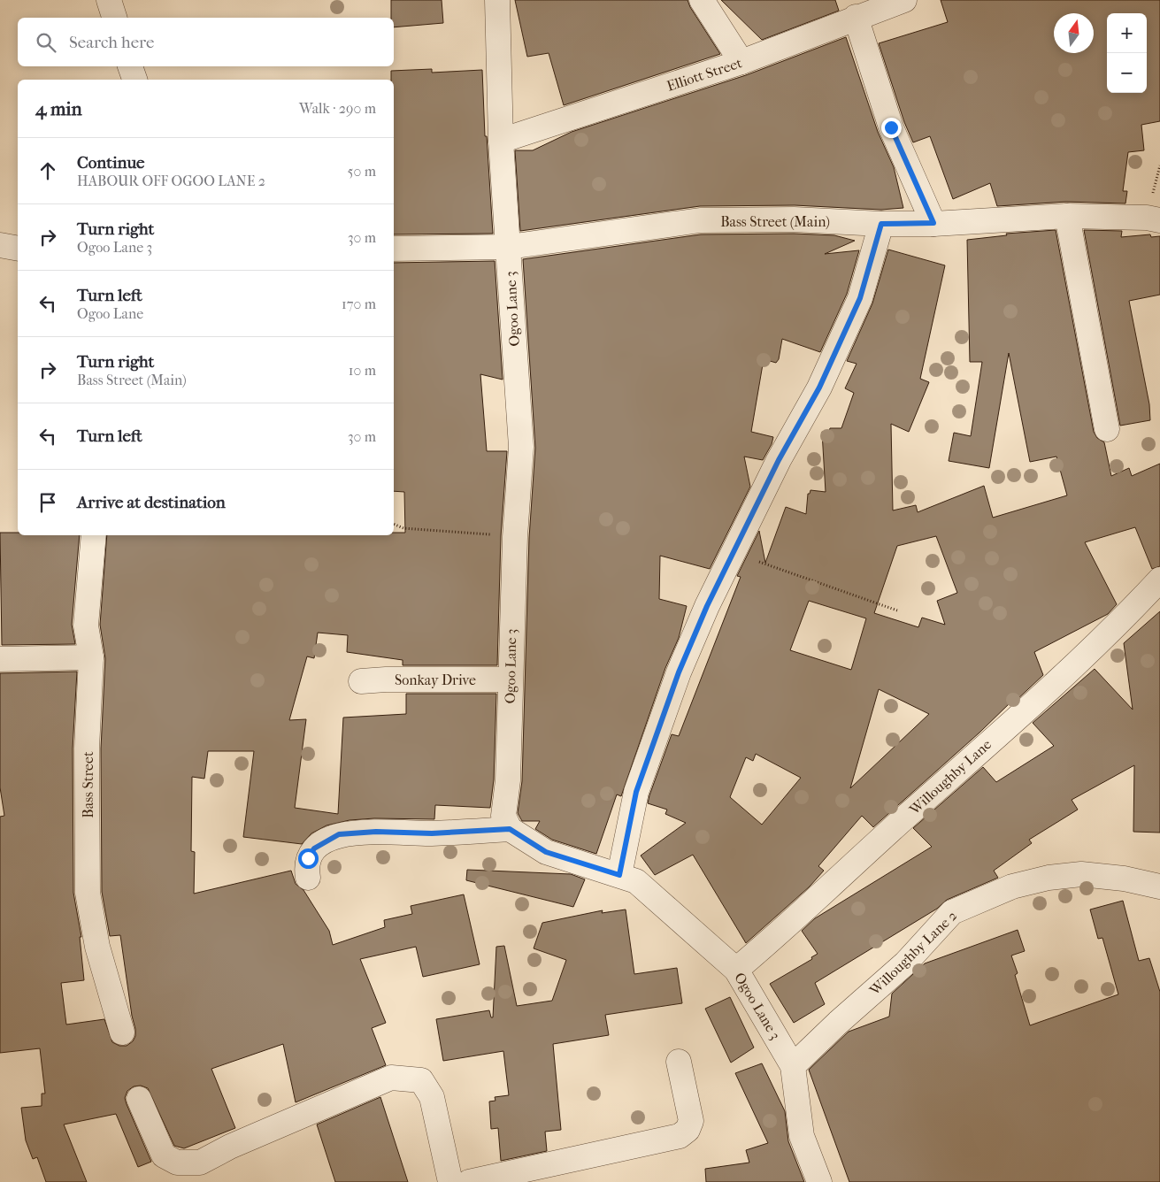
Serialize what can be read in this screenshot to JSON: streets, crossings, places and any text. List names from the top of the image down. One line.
{"streets":{"street":["Elliott Street","Bass Street (Main)","Ogoo Lane 3","Sonkay Drive","Willoughby Lane","Bass Street","Willoughby Lane 2"]},"crossings":[["Elliott Street","Ogoo Lane 3"],["Bass Street (Main)","Ogoo Lane 3"],["Ogoo Lane 3","Sonkay Drive"],["Ogoo Lane 3","Willoughby Lane"],["Ogoo Lane 3","Willoughby Lane 2"]],"north":"top","page":{"map_buttons":["+","−"],"search":"Search here","heading":["4 min","Walk · 290 m"],"list":[["Continue","HABOUR OFF OGOO LANE 2","50 m"],["Turn right","Ogoo Lane 3","30 m"],["Turn left","Ogoo Lane","170 m"],["Turn right","Bass Street (Main)","10 m"],["Turn left","30 m"],"Arrive at destination"]}}
